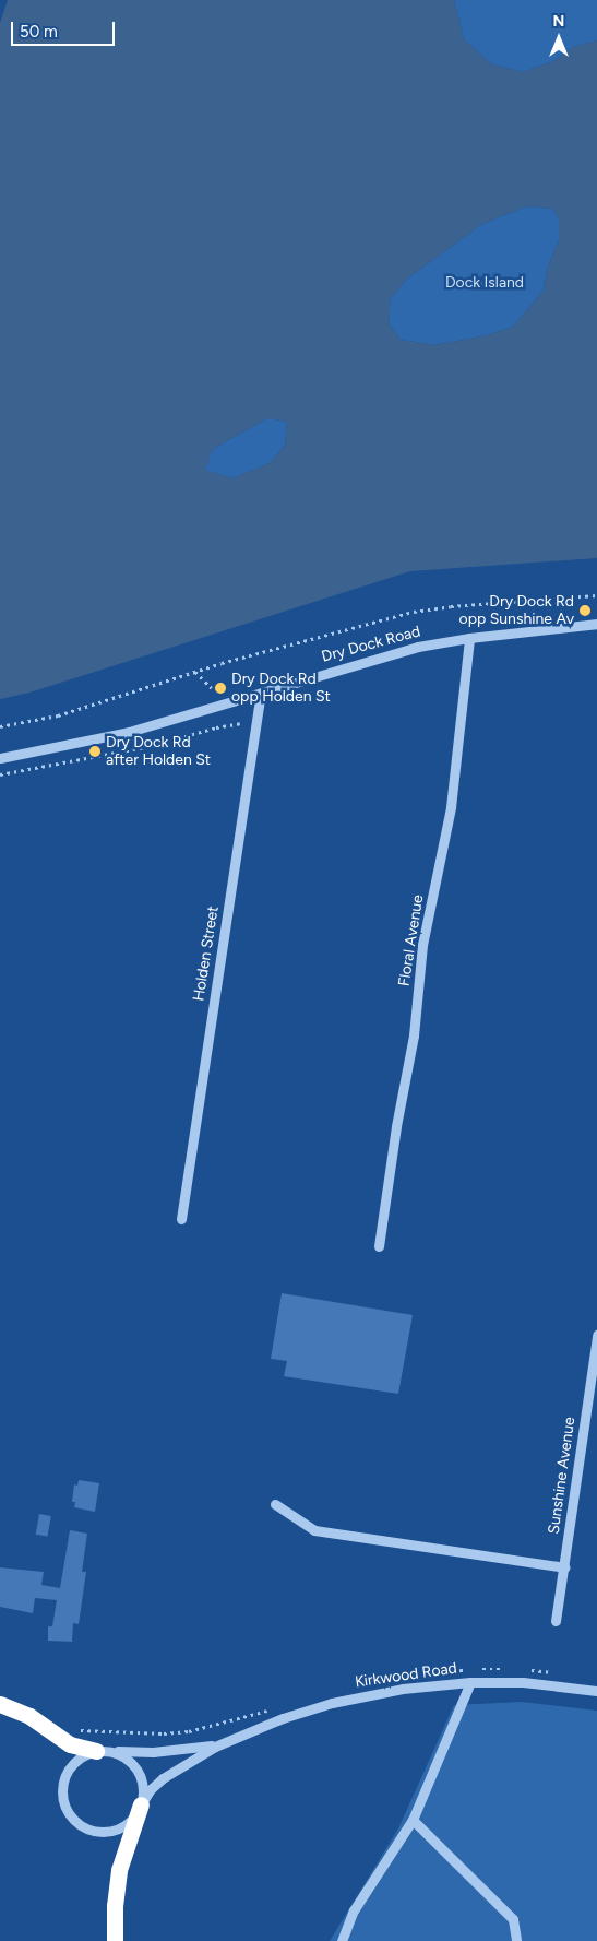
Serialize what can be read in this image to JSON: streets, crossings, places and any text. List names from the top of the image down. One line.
{"streets":{"street":["Dry Dock Road","Floral Avenue","Holden Street","Sunshine Avenue","Kirkwood Road"]},"crossings":[["Dry Dock Road","Floral Avenue"],["Dry Dock Road","Holden Street"]],"parks":["Dock Island"],"places":["Dry Dock Rd opp Sunshine Av","Dry Dock Rd opp Holden St","Dry Dock Rd after Holden St"],"scale_bar":"50 m","north":"top"}
